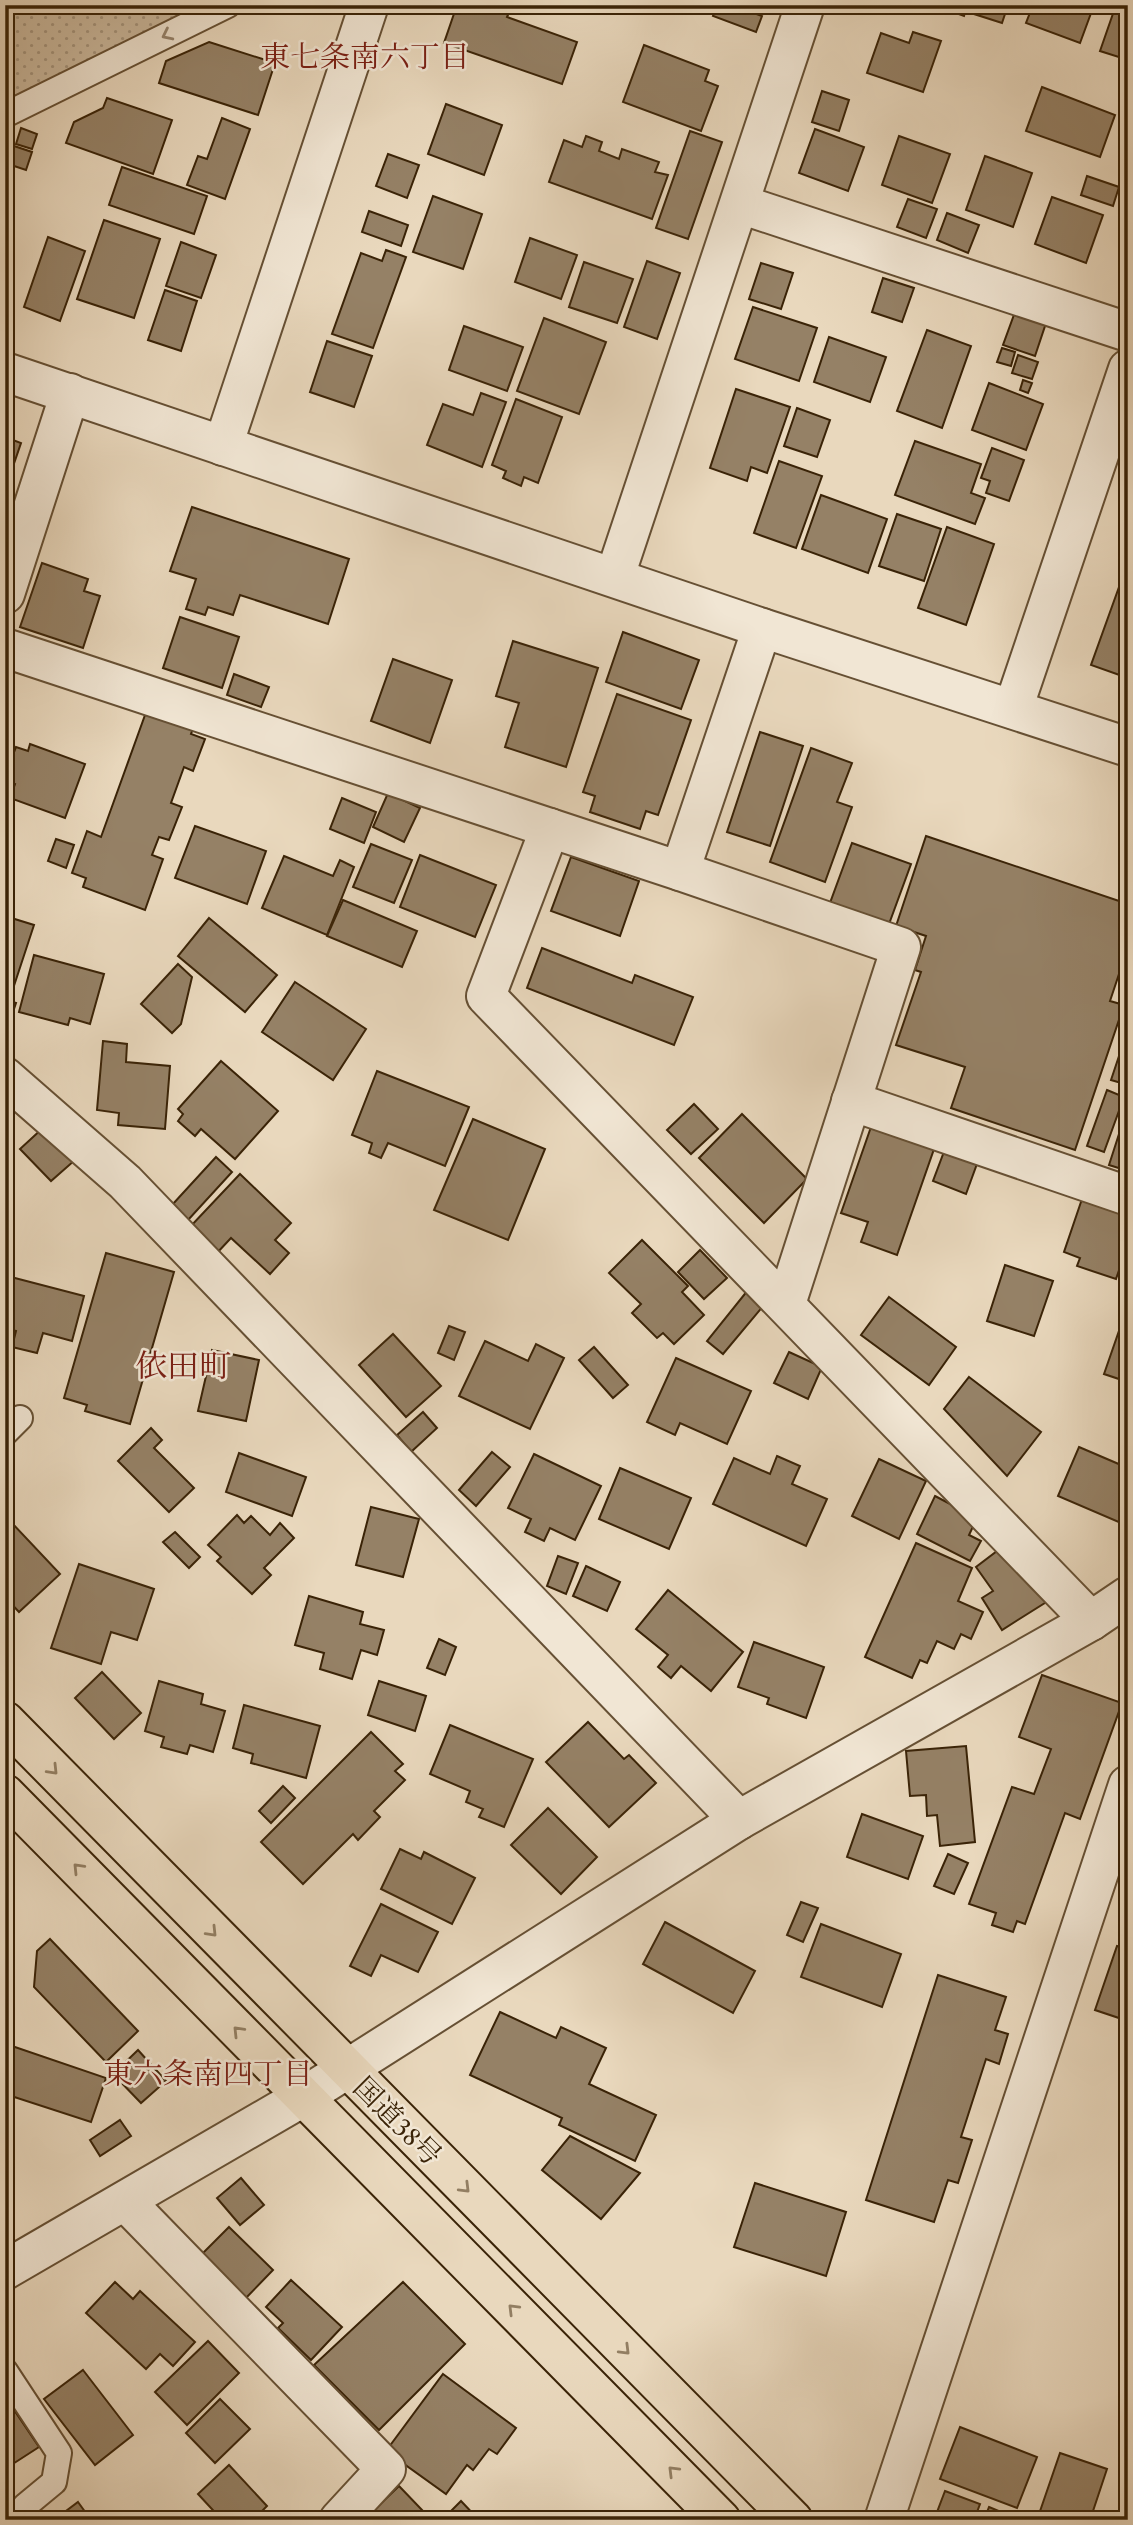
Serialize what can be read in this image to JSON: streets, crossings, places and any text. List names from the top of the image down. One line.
{"streets":{"highway":["国道38号"]},"districts":["東七条南六丁目","依田町","東六条南四丁目"]}
